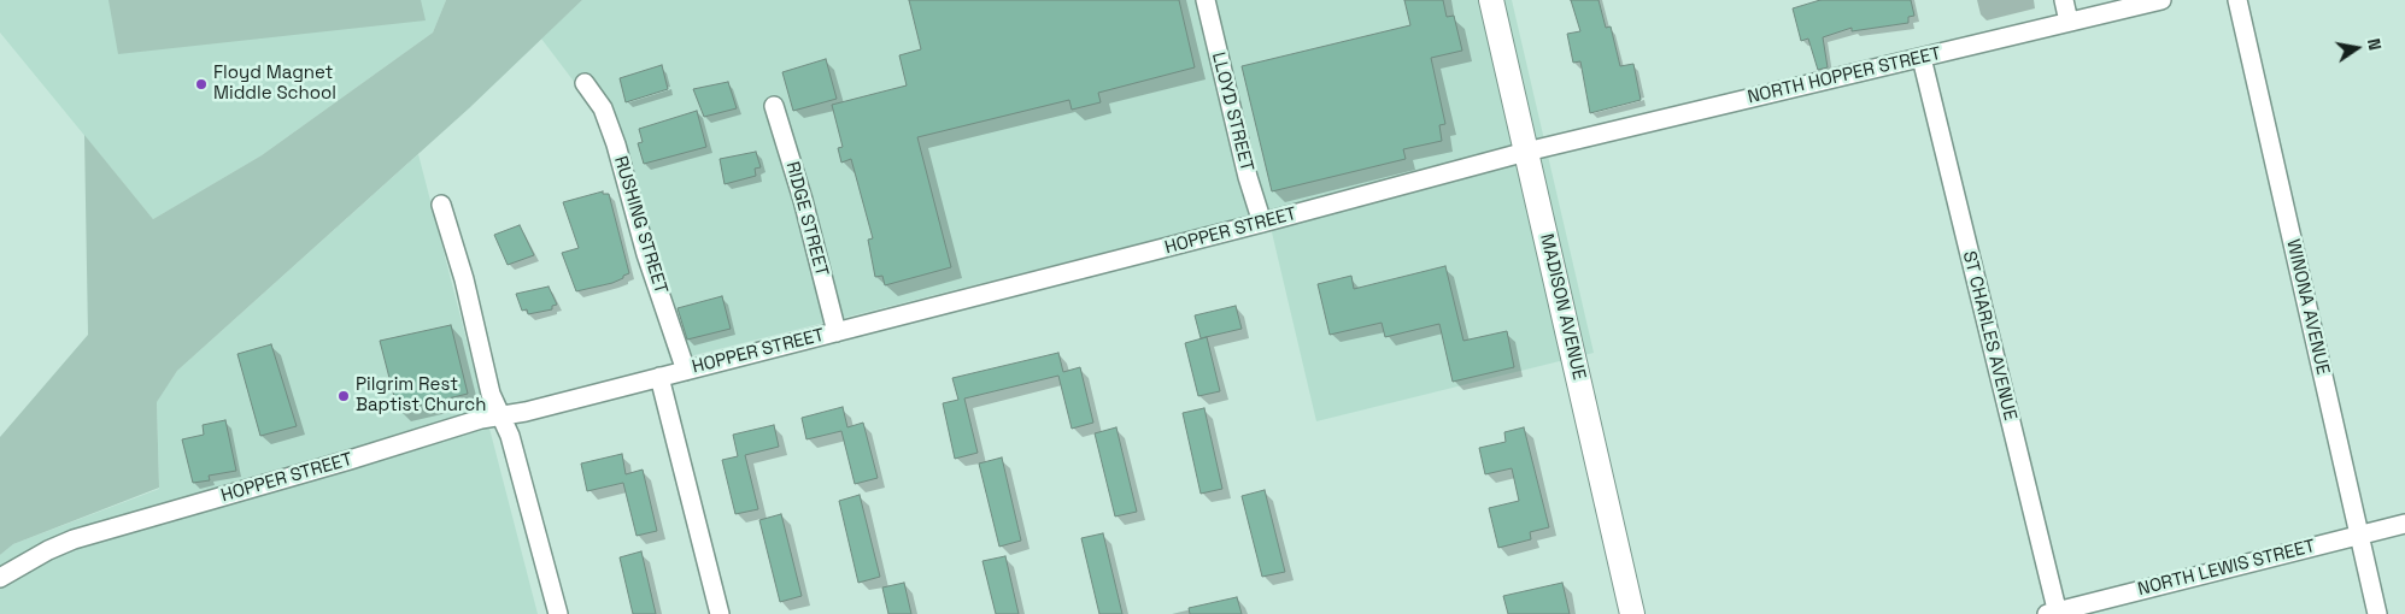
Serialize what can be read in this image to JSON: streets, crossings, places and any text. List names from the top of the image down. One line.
{"streets":{"main road":["MADISON AVENUE"],"street":["NORTH HOPPER STREET","LLOYD STREET","RIDGE STREET","RUSHING STREET","HOPPER STREET","WINONA AVENUE","ST CHARLES AVENUE","NORTH LEWIS STREET"]},"crossings":[["NORTH HOPPER STREET","HOPPER STREET"],["NORTH HOPPER STREET","MADISON AVENUE"],["NORTH HOPPER STREET","ST CHARLES AVENUE"],["LLOYD STREET","HOPPER STREET"],["RIDGE STREET","HOPPER STREET"],["RUSHING STREET","HOPPER STREET"],["HOPPER STREET","MADISON AVENUE"],["WINONA AVENUE","NORTH LEWIS STREET"],["ST CHARLES AVENUE","NORTH LEWIS STREET"]],"places":["Floyd Magnet Middle School","Pilgrim Rest Baptist Church"],"north":"right"}
